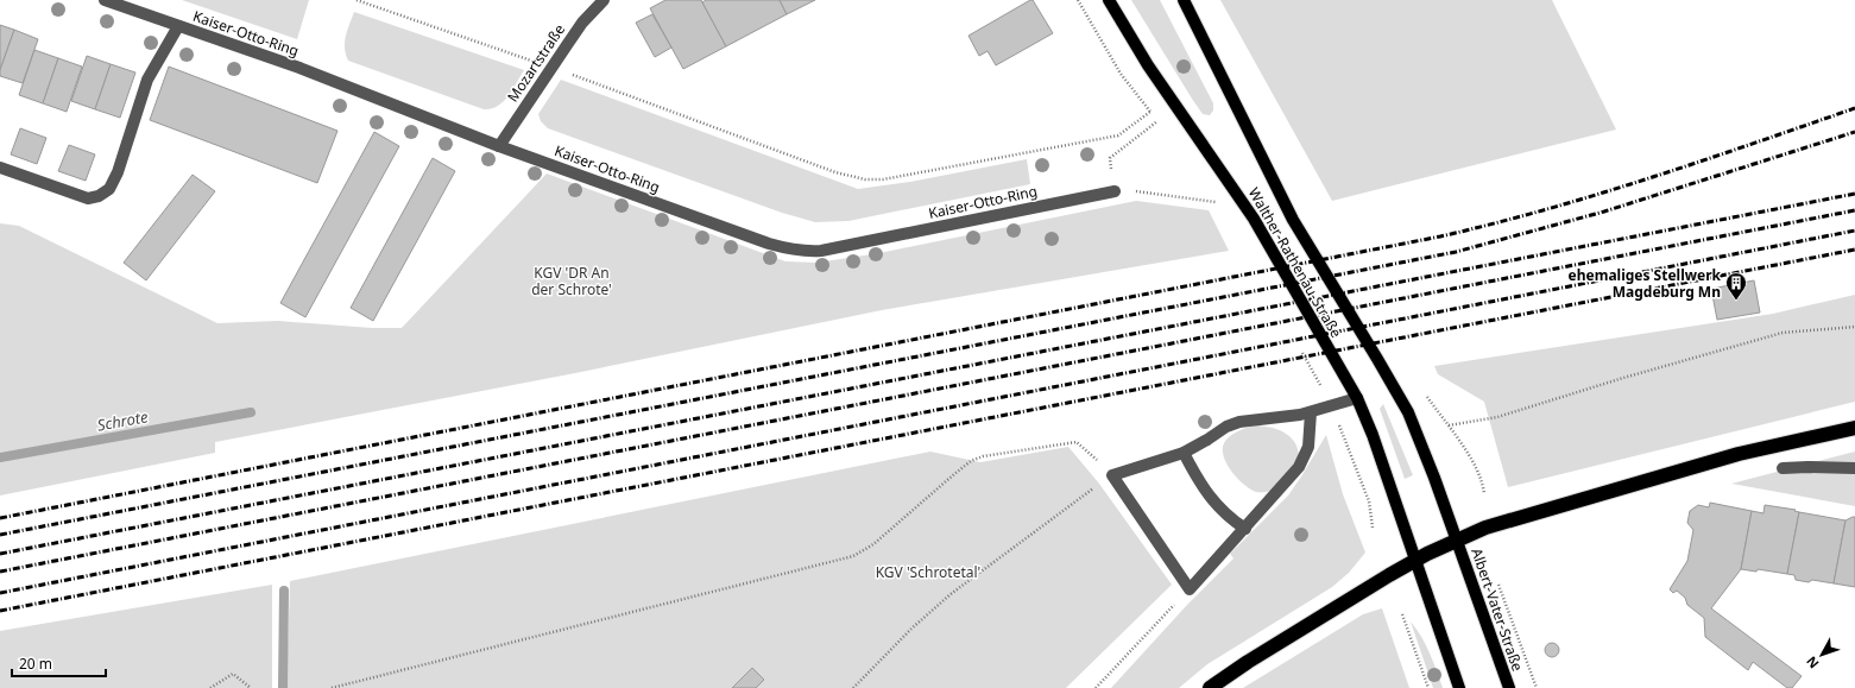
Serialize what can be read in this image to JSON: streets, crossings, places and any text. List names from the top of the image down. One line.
{"streets":{"main road":["Walther-Rathenau-Straße","Albert-Vater-Straße"],"street":["Kaiser-Otto-Ring","Mozartstraße"]},"crossings":[["Kaiser-Otto-Ring","Mozartstraße"],["Walther-Rathenau-Straße","Albert-Vater-Straße"]],"water":["Schrote"],"parks":["KGV 'DR An der Schrote'","KGV 'Schrotetal'"],"places":{"building":["ehemaliges Stellwerk Magdeburg Mn"]},"scale_bar":"20 m","north":"bottom left"}
